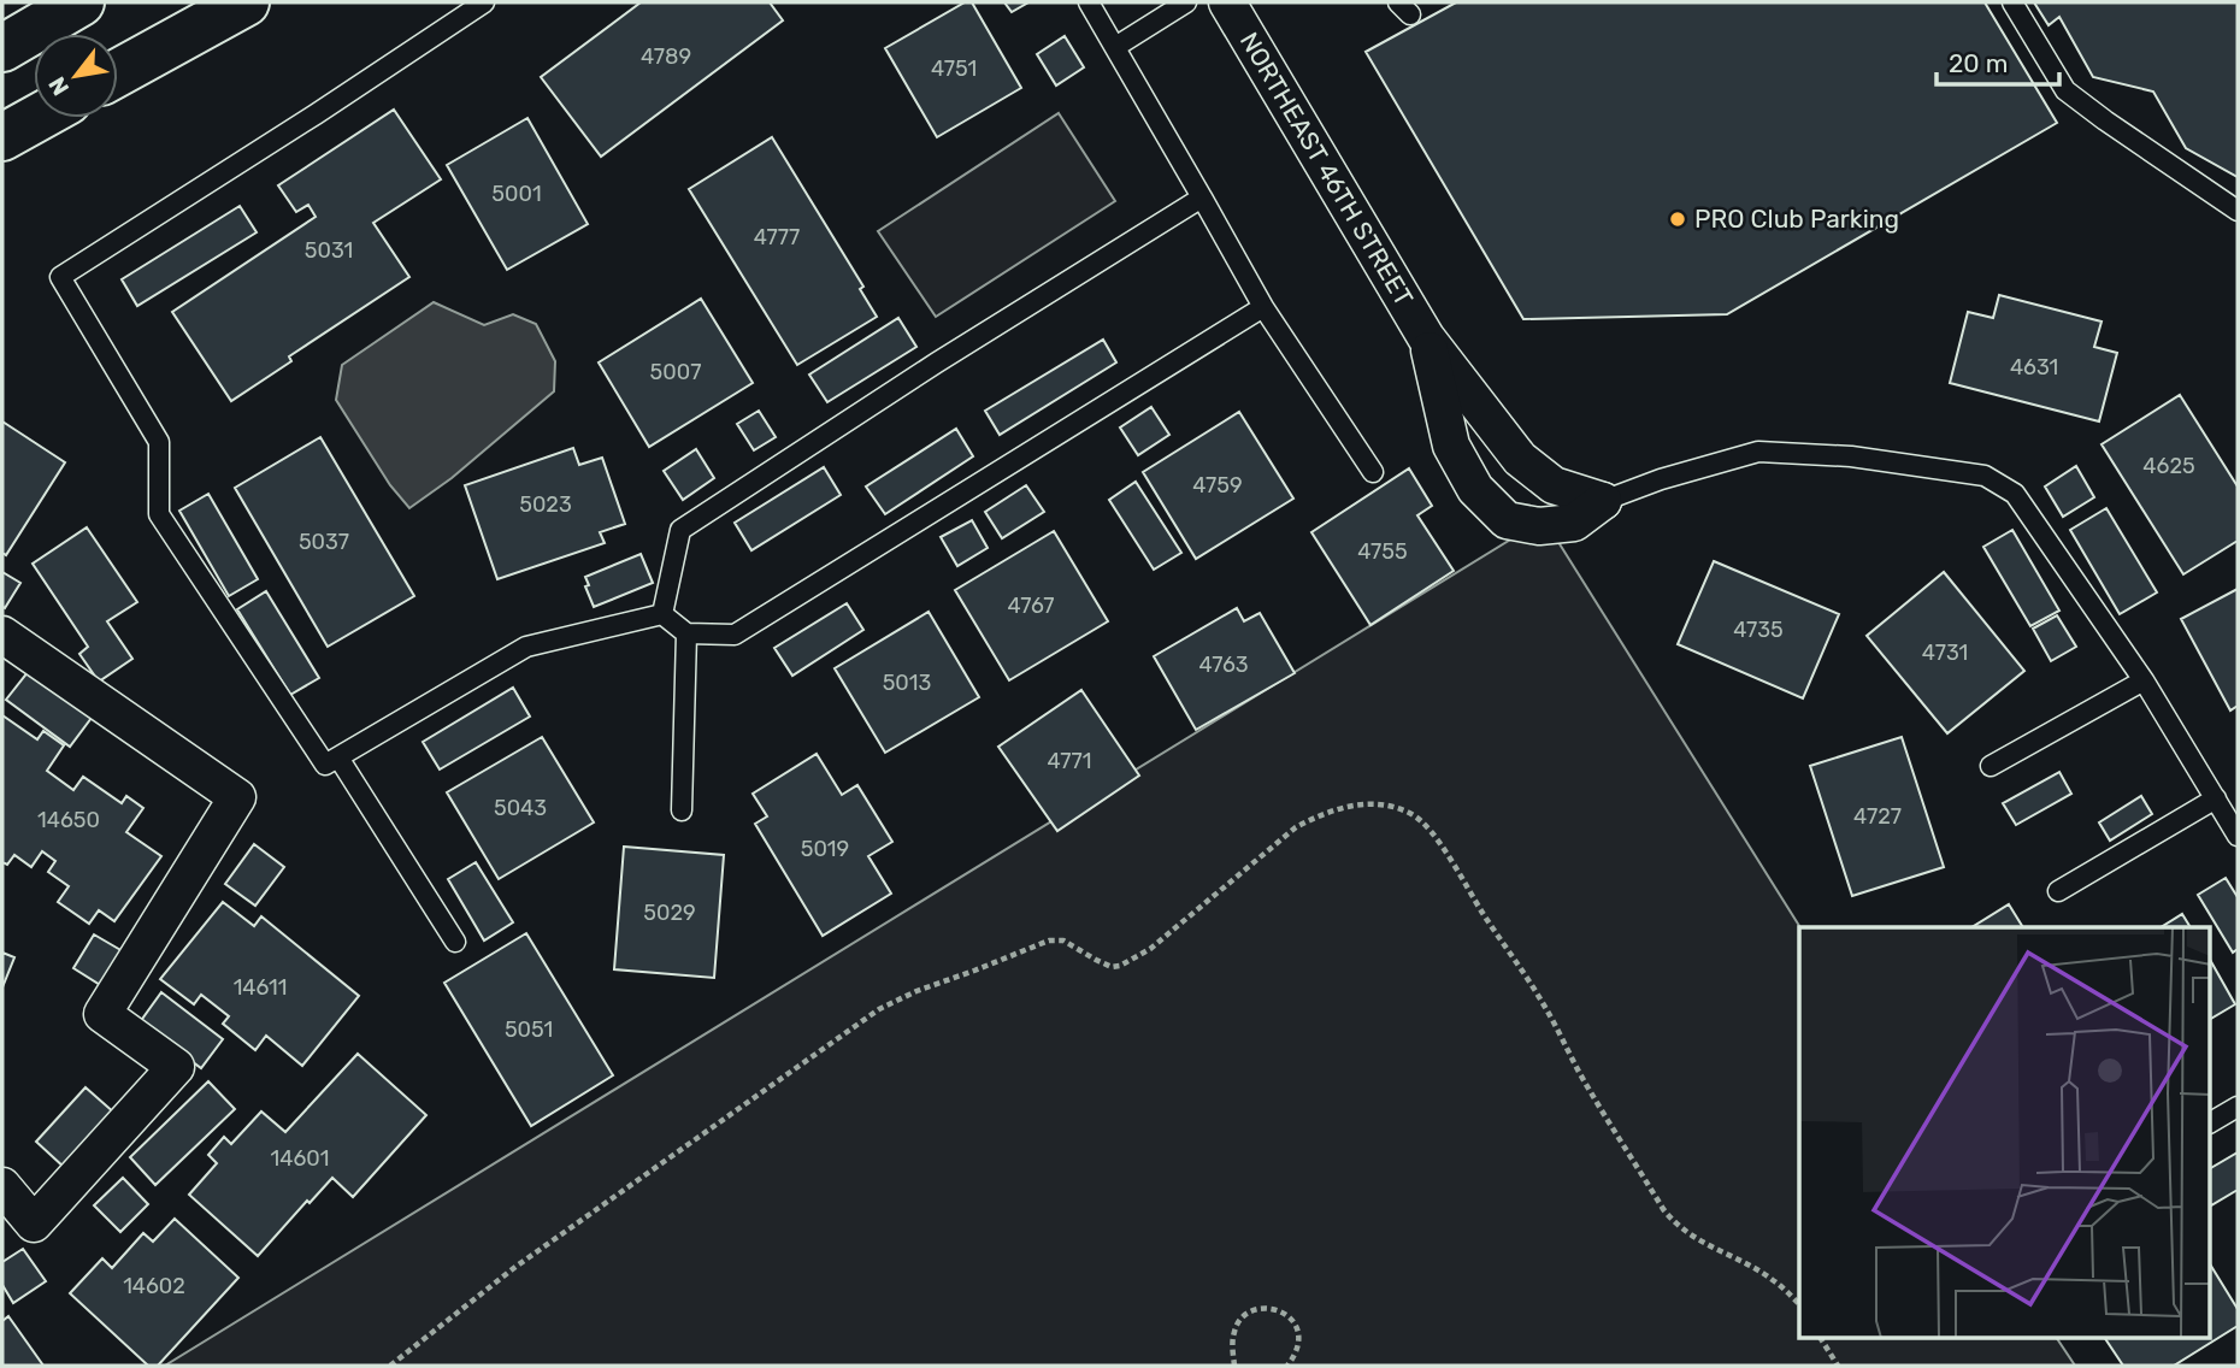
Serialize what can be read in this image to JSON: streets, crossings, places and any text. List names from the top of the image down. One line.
{"streets":{"street":["NORTHEAST 46TH STREET"]},"places":["PRO Club Parking"],"house_numbers":["4789","4751","5001","4777","5031","4631","5007","4625","4759","5023","5037","4755","4767","4735","4731","4763","5013","4771","5043","4727","14650","5019","5029","14611","5051","14601","14602"],"scale_bar":"20 m","north":"bottom left"}
